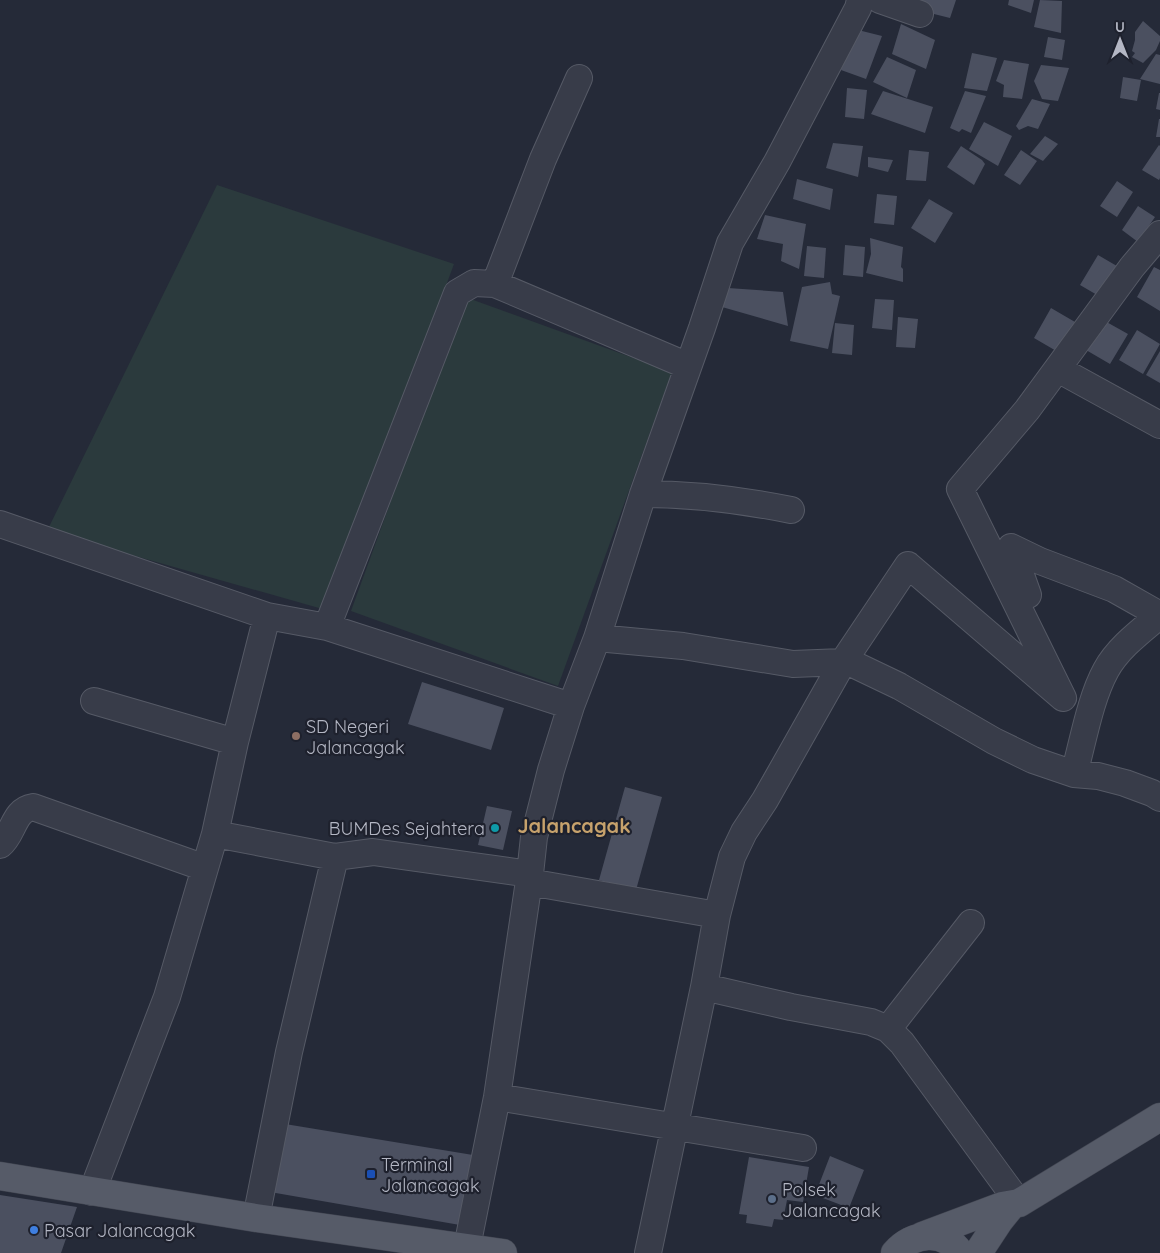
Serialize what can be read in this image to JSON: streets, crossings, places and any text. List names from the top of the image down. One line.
{"districts":["Jalancagak"],"places":{"other":["SD Negeri Jalancagak","BUMDes Sejahtera","Polsek Jalancagak","Pasar Jalancagak"],"transit":["Terminal Jalancagak"]},"north":"top"}
